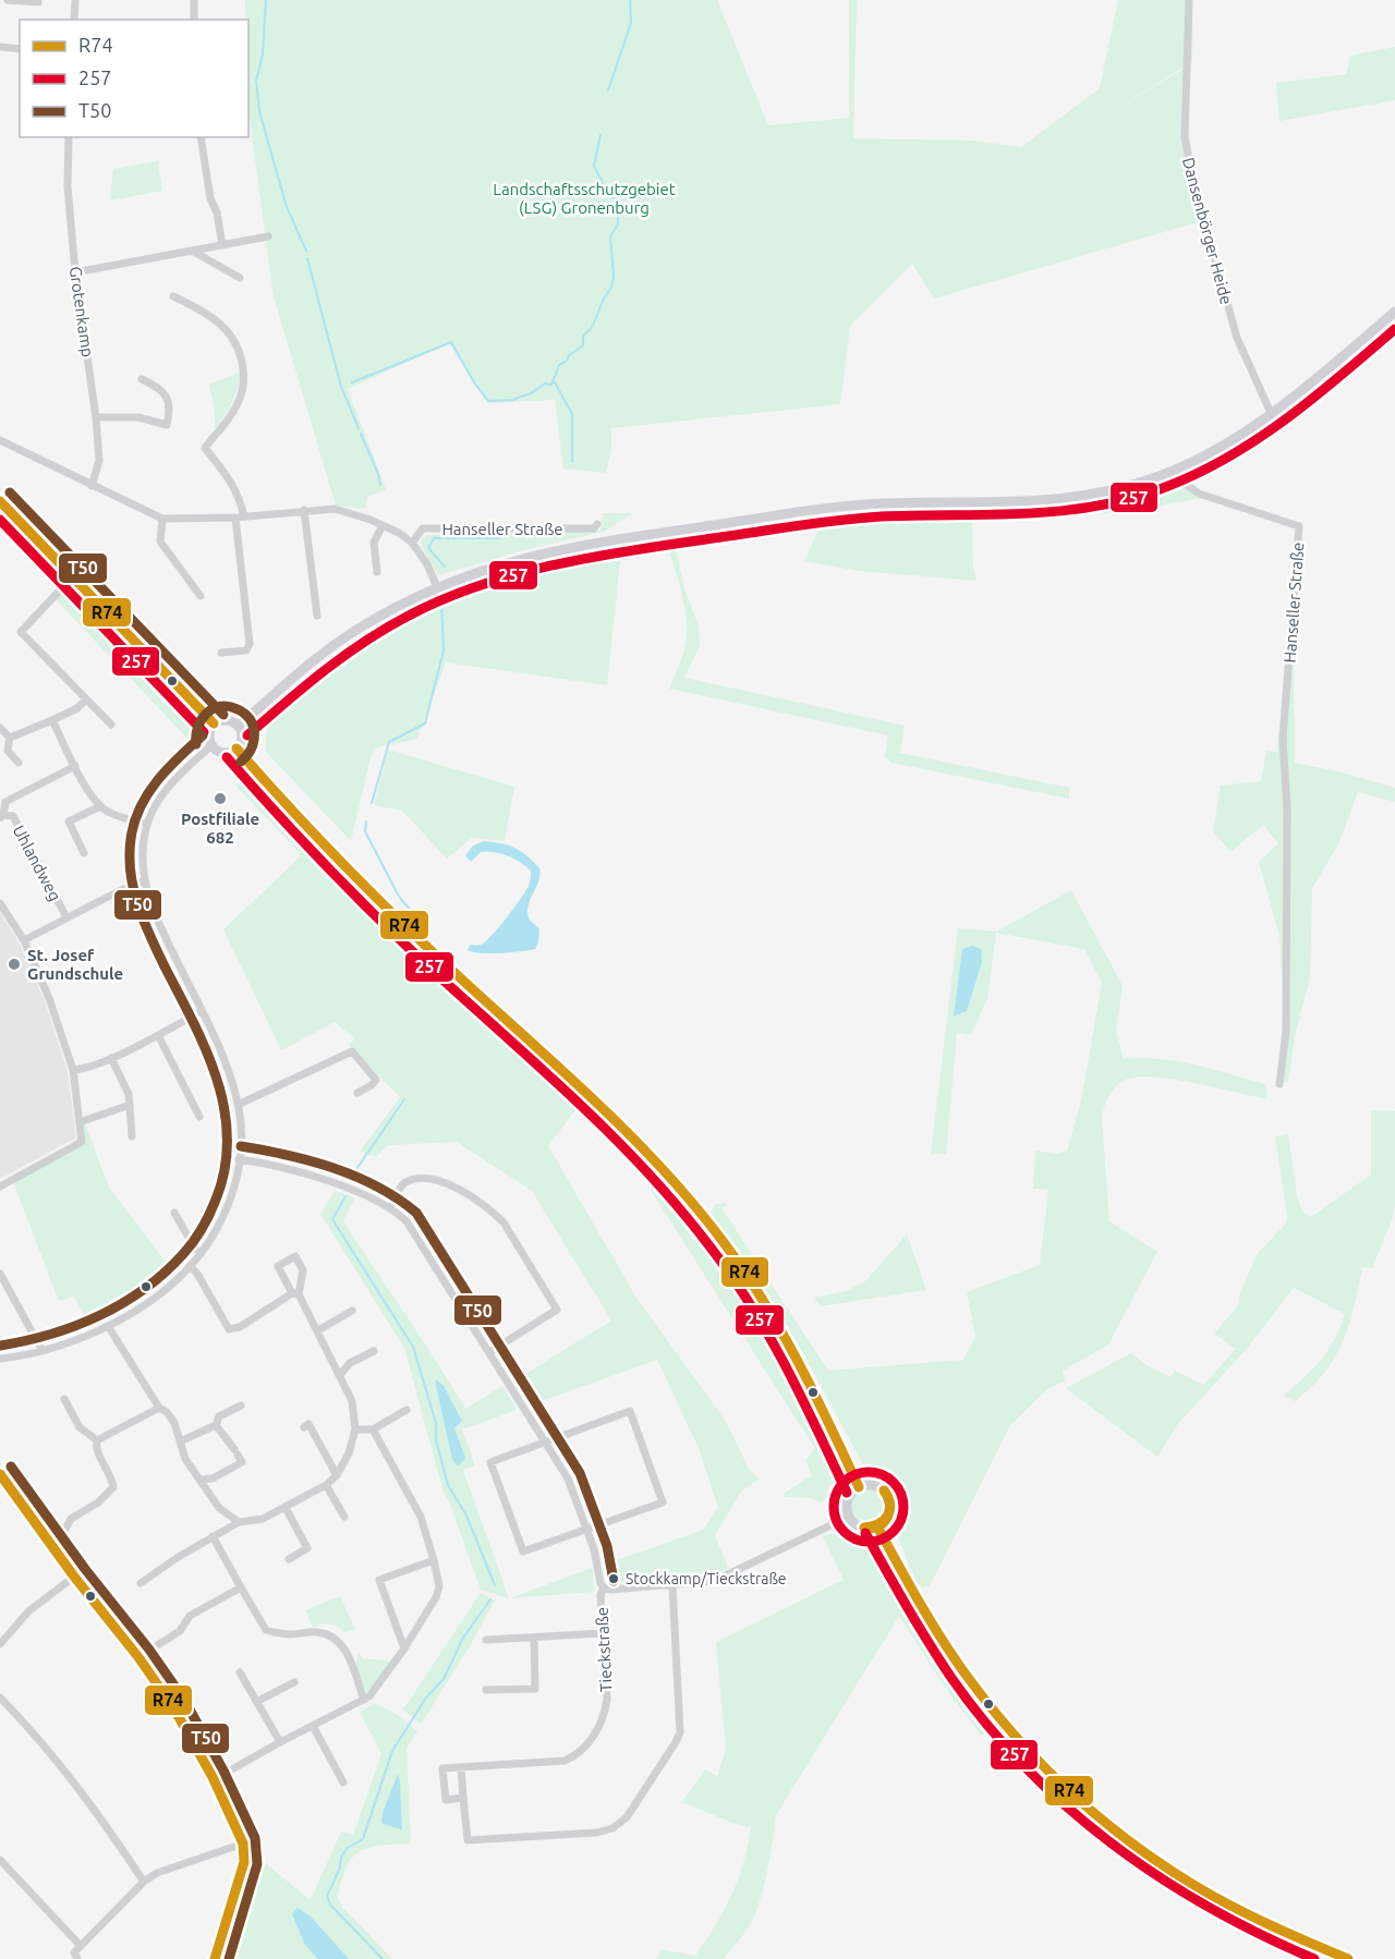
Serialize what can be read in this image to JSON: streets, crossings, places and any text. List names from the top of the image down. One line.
{"streets":{"street":["Dansenbörger Heide","Grotenkamp","Hanseller Straße","Uhlandweg","Tieckstraße"]},"parks":["Landschaftsschutzgebiet (LSG) Gronenburg"],"places":["Postfiliale 682","St. Josef Grundschule","Stockkamp/Tieckstraße"],"lines":["transit line 257","transit line T50","transit line R74"],"legend":["R74","257","T50"]}
